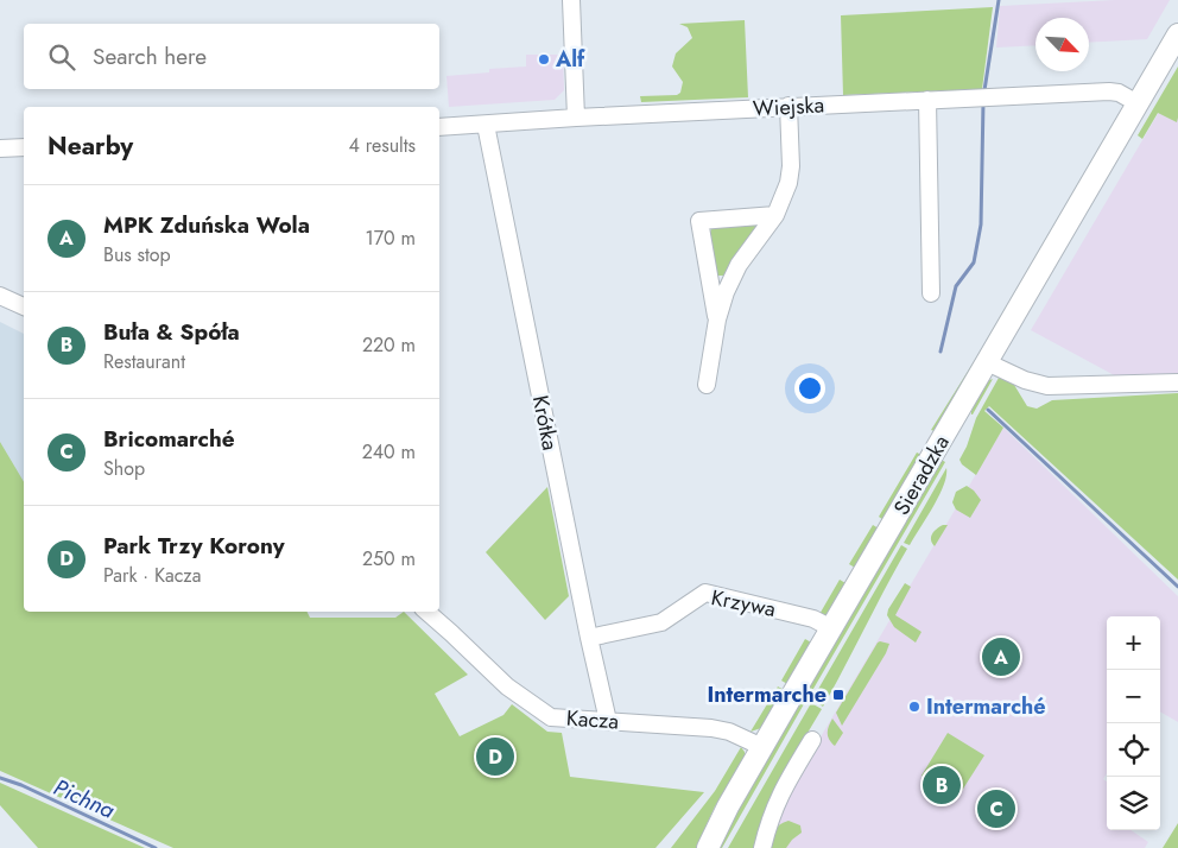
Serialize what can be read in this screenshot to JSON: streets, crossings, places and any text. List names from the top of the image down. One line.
{"streets":{"main road":["Sieradzka"],"street":["Wiejska","Krótka","Krzywa","Kacza"]},"crossings":[["Wiejska","Krótka"],["Wiejska","Sieradzka"],["Krótka","Krzywa"],["Krótka","Kacza"],["Sieradzka","Krzywa"],["Sieradzka","Kacza"]],"water":["Pichna"],"places":{"other":["Alf","Intermarché"],"transit":["Intermarche"]},"north":"bottom right","page":{"search":"Search here","heading":["Nearby","4 results"],"list":[{"mark":"A","name":"MPK Zduńska Wola","note":"Bus stop","value":"170 m"},{"mark":"B","name":"Buła & Spóła","note":"Restaurant","value":"220 m"},{"mark":"C","name":"Bricomarché","note":"Shop","value":"240 m"},{"mark":"D","name":"Park Trzy Korony","note":"Park · Kacza","value":"250 m"}],"map_buttons":["+","−"],"pins":["A","D","B","C"]}}
